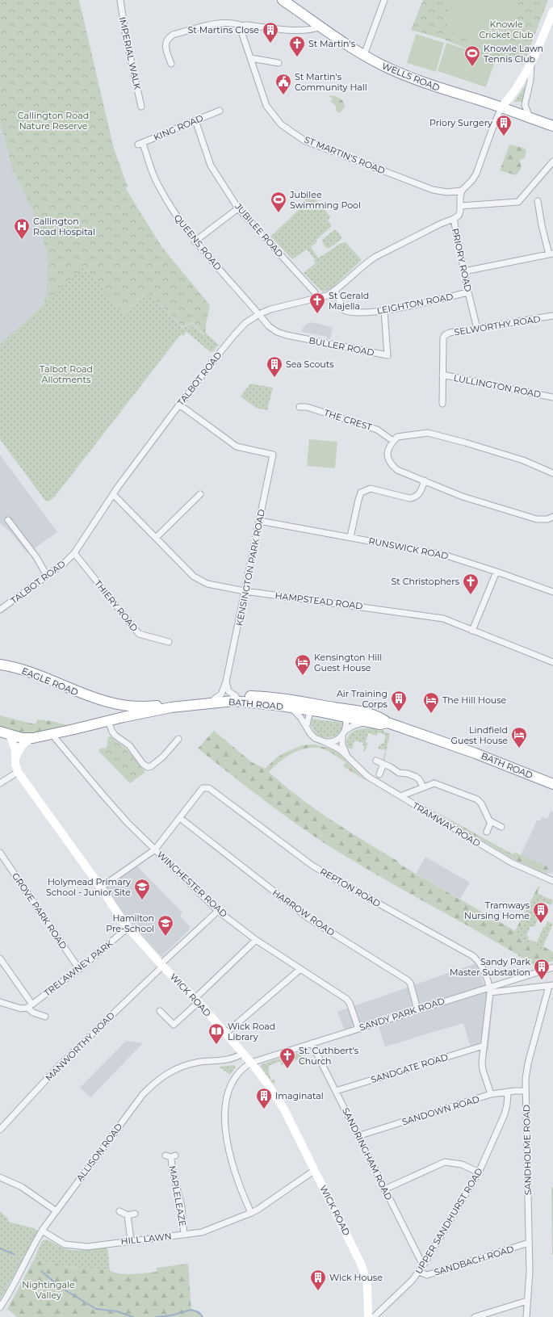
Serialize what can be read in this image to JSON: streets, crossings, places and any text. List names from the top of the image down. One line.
{"streets":{"highway":["WELLS ROAD","EAGLE ROAD","BATH ROAD"],"street":["IMPERIAL WALK","KING ROAD","ST MARTIN'S ROAD","JUBILEE ROAD","QUEENS ROAD","PRIORY ROAD","LEIGHTON ROAD","SELWORTHY ROAD","BULLER ROAD","TALBOT ROAD","LULLINGTON ROAD","THE CREST","RUNSWICK ROAD","KENSINGTON PARK ROAD","HAMPSTEAD ROAD","THIERY ROAD","TRAMWAY ROAD","WINCHESTER ROAD","REPTON ROAD","GROVE PARK ROAD","HARROW ROAD","TRELAWNEY PARK","WICK ROAD","SANDY PARK ROAD","MANWORTHY ROAD","SANDGATE ROAD","SANDOWN ROAD","SANDHOLME ROAD","ALLISON ROAD","SANDRINGHAM ROAD","MAPLELEAZE","UPPER SANDHURST ROAD","HILL LAWN","SANDBACH ROAD"]},"crossings":[["KING ROAD","JUBILEE ROAD"],["KING ROAD","QUEENS ROAD"],["ST MARTIN'S ROAD","PRIORY ROAD"],["JUBILEE ROAD","TALBOT ROAD"],["QUEENS ROAD","BULLER ROAD"],["QUEENS ROAD","TALBOT ROAD"],["PRIORY ROAD","LEIGHTON ROAD"],["PRIORY ROAD","SELWORTHY ROAD"],["PRIORY ROAD","TALBOT ROAD"],["LEIGHTON ROAD","BULLER ROAD"],["LEIGHTON ROAD","TALBOT ROAD"],["SELWORTHY ROAD","LULLINGTON ROAD"],["BULLER ROAD","TALBOT ROAD"],["TALBOT ROAD","KENSINGTON PARK ROAD"],["TALBOT ROAD","HAMPSTEAD ROAD"],["TALBOT ROAD","THIERY ROAD"],["RUNSWICK ROAD","KENSINGTON PARK ROAD"],["KENSINGTON PARK ROAD","HAMPSTEAD ROAD"],["KENSINGTON PARK ROAD","BATH ROAD"],["EAGLE ROAD","BATH ROAD"],["BATH ROAD","TRAMWAY ROAD"],["BATH ROAD","WINCHESTER ROAD"],["BATH ROAD","WICK ROAD"],["WINCHESTER ROAD","SANDY PARK ROAD"],["WINCHESTER ROAD","MANWORTHY ROAD"],["REPTON ROAD","HARROW ROAD"],["REPTON ROAD","SANDY PARK ROAD"],["GROVE PARK ROAD","TRELAWNEY PARK"],["HARROW ROAD","SANDY PARK ROAD"],["TRELAWNEY PARK","WICK ROAD"],["WICK ROAD","SANDY PARK ROAD"],["WICK ROAD","MANWORTHY ROAD"],["WICK ROAD","ALLISON ROAD"],["WICK ROAD","HILL LAWN"],["SANDY PARK ROAD","SANDRINGHAM ROAD"],["SANDY PARK ROAD","HILL LAWN"],["SANDGATE ROAD","SANDRINGHAM ROAD"],["SANDOWN ROAD","SANDHOLME ROAD"],["SANDOWN ROAD","SANDRINGHAM ROAD"],["SANDOWN ROAD","UPPER SANDHURST ROAD"],["SANDHOLME ROAD","SANDBACH ROAD"],["ALLISON ROAD","HILL LAWN"],["SANDRINGHAM ROAD","UPPER SANDHURST ROAD"],["MAPLELEAZE","HILL LAWN"],["UPPER SANDHURST ROAD","SANDBACH ROAD"]],"parks":["Knowle Cricket Club","Callington Road Nature Reserve","Talbot Road Allotments","Nightingale Valley"],"places":{"building":["St Martins Close","Priory Surgery","Sea Scouts","Air Training Corps","Tramways Nursing Home","Sandy Park Master Substation","Imaginatal","Wick House"],"church":["St Martin's","St Gerald Majella","St Christophers","St. Cuthbert's Church"],"sports":["Knowle Lawn Tennis Club","Jubilee Swimming Pool"],"public building":["St Martin's Community Hall"],"hospital":["Callington Road Hospital"],"hotel":["Kensington Hill Guest House","The Hill House","Lindfield Guest House"],"school or university":["Holymead Primary School - Junior Site","Hamilton Pre-School"],"library":["Wick Road Library"]}}
